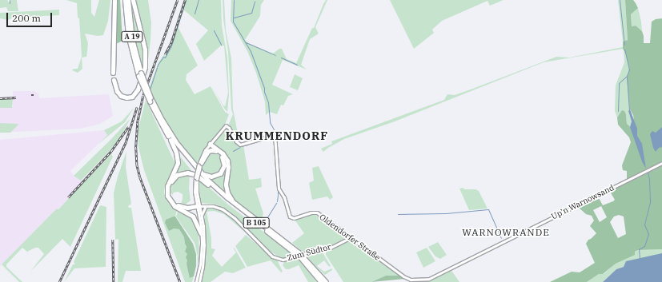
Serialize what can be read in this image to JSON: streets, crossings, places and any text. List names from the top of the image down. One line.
{"streets":{"highway":["A 19","B 105"],"street":["Up’n Warnowsand","Oldendorfer Straße","Zum Südtor"]},"crossings":[["A 19","B 105"],["A 19","Oldendorfer Straße"],["Up’n Warnowsand","Oldendorfer Straße"],["Oldendorfer Straße","Zum Südtor"]],"districts":["KRUMMENDORF","WARNOWRANDE"],"scale_bar":"200 m"}
